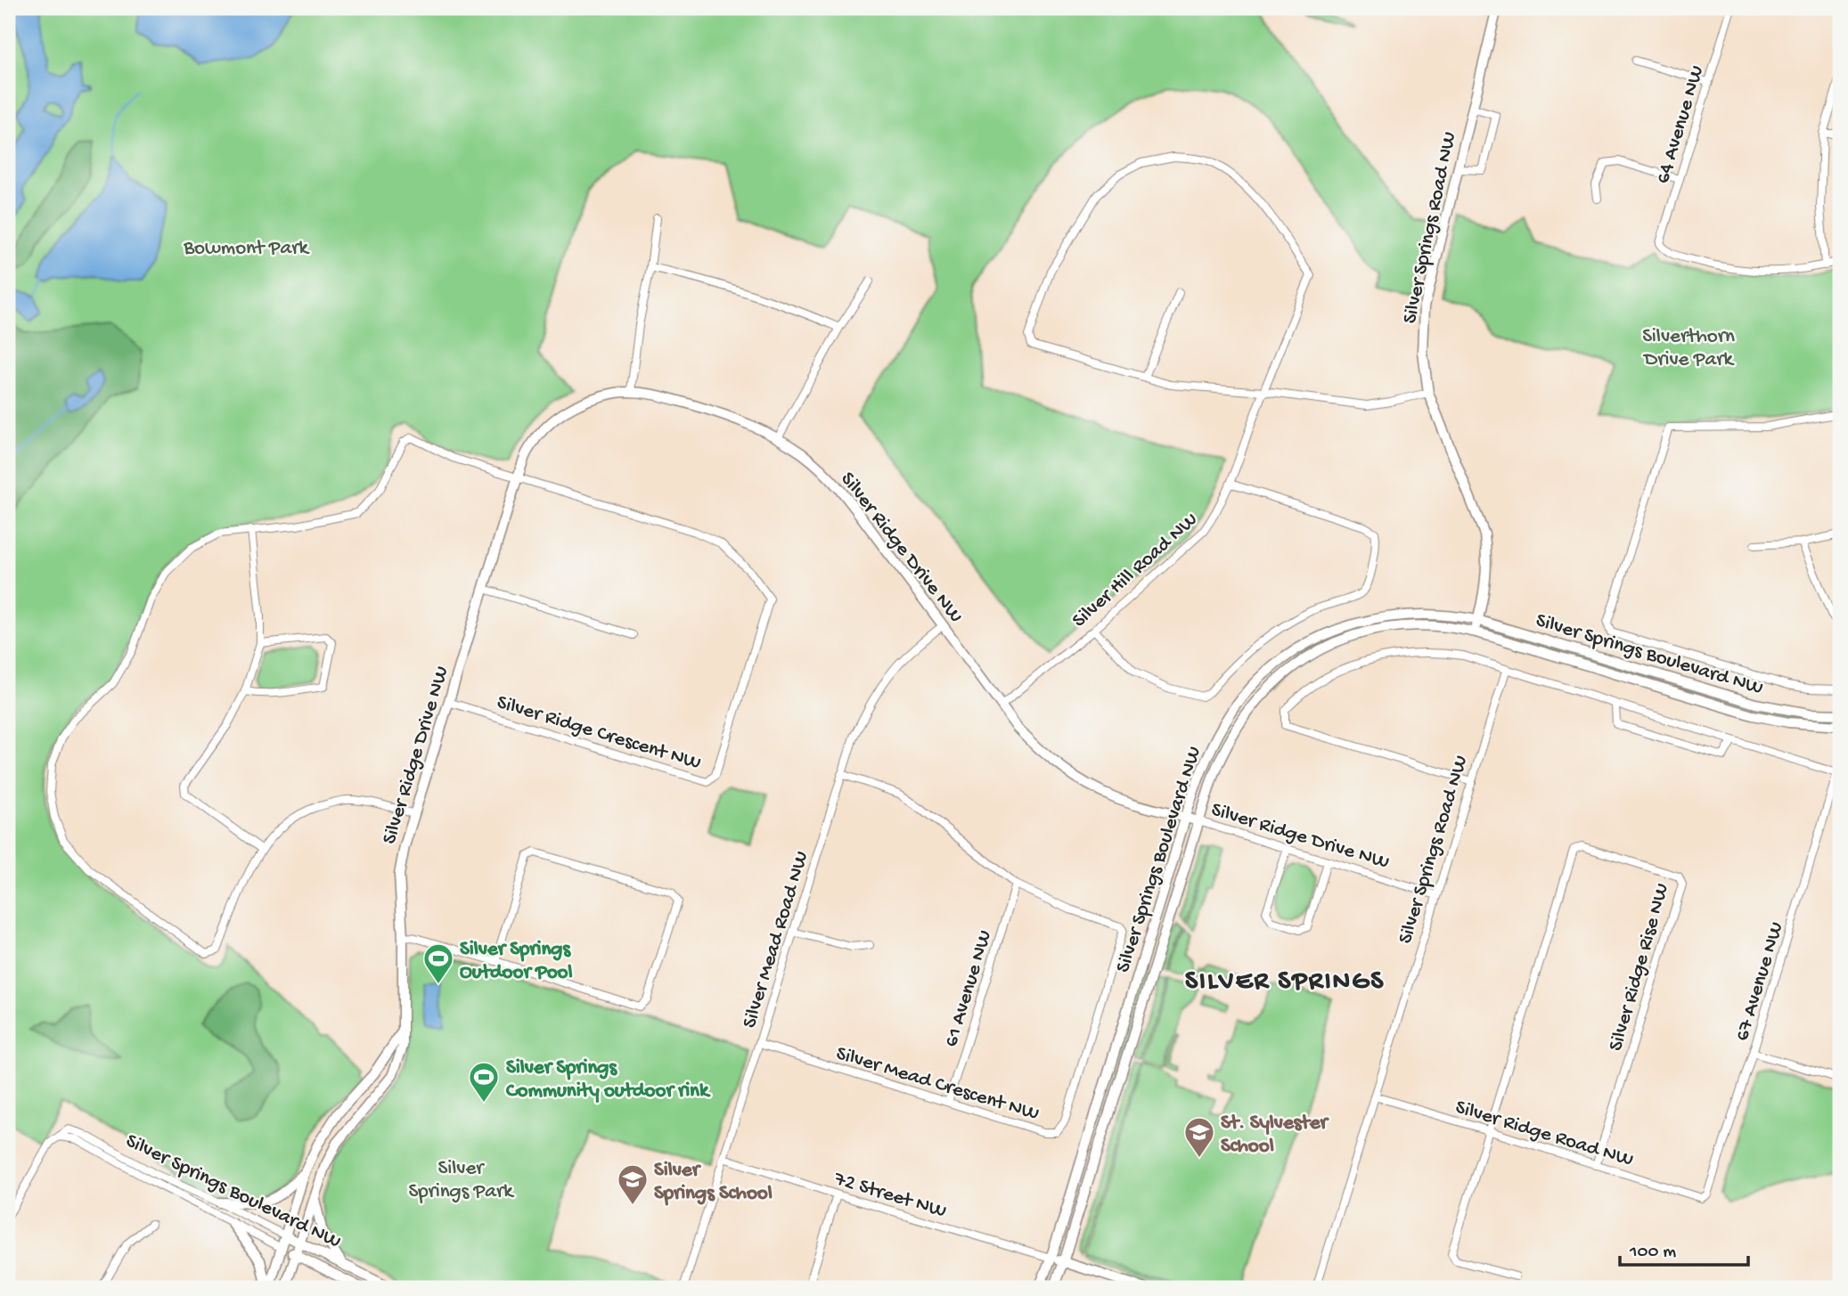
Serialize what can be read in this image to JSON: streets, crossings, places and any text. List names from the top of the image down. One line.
{"streets":{"street":["64 Avenue NW","Silver Springs Road NW","Silver Ridge Drive NW","Silver Hill Road NW","Silver Springs Boulevard NW","Silver Ridge Crescent NW","Silver Mead Road NW","Silver Ridge Rise NW","67 Avenue NW","61 Avenue NW","Silver Mead Crescent NW","Silver Ridge Road NW","72 Street NW"]},"crossings":[["Silver Springs Road NW","Silver Ridge Drive NW"],["Silver Springs Road NW","Silver Springs Boulevard NW"],["Silver Springs Road NW","Silver Ridge Road NW"],["Silver Ridge Drive NW","Silver Hill Road NW"],["Silver Ridge Drive NW","Silver Springs Boulevard NW"],["Silver Ridge Drive NW","Silver Ridge Crescent NW"],["Silver Ridge Drive NW","Silver Mead Road NW"],["Silver Springs Boulevard NW","72 Street NW"],["Silver Mead Road NW","Silver Mead Crescent NW"],["Silver Mead Road NW","72 Street NW"],["Silver Ridge Rise NW","Silver Ridge Road NW"],["67 Avenue NW","Silver Ridge Road NW"],["61 Avenue NW","Silver Mead Crescent NW"]],"districts":["SILVER SPRINGS"],"parks":["Bowmont Park","Silverthorn Drive Park","Silver Springs Park"],"places":{"sports":["Silver Springs Outdoor Pool","Silver Springs Community outdoor rink"],"school or university":["St. Sylvester School","Silver Springs School"]},"scale_bar":"100 m"}
